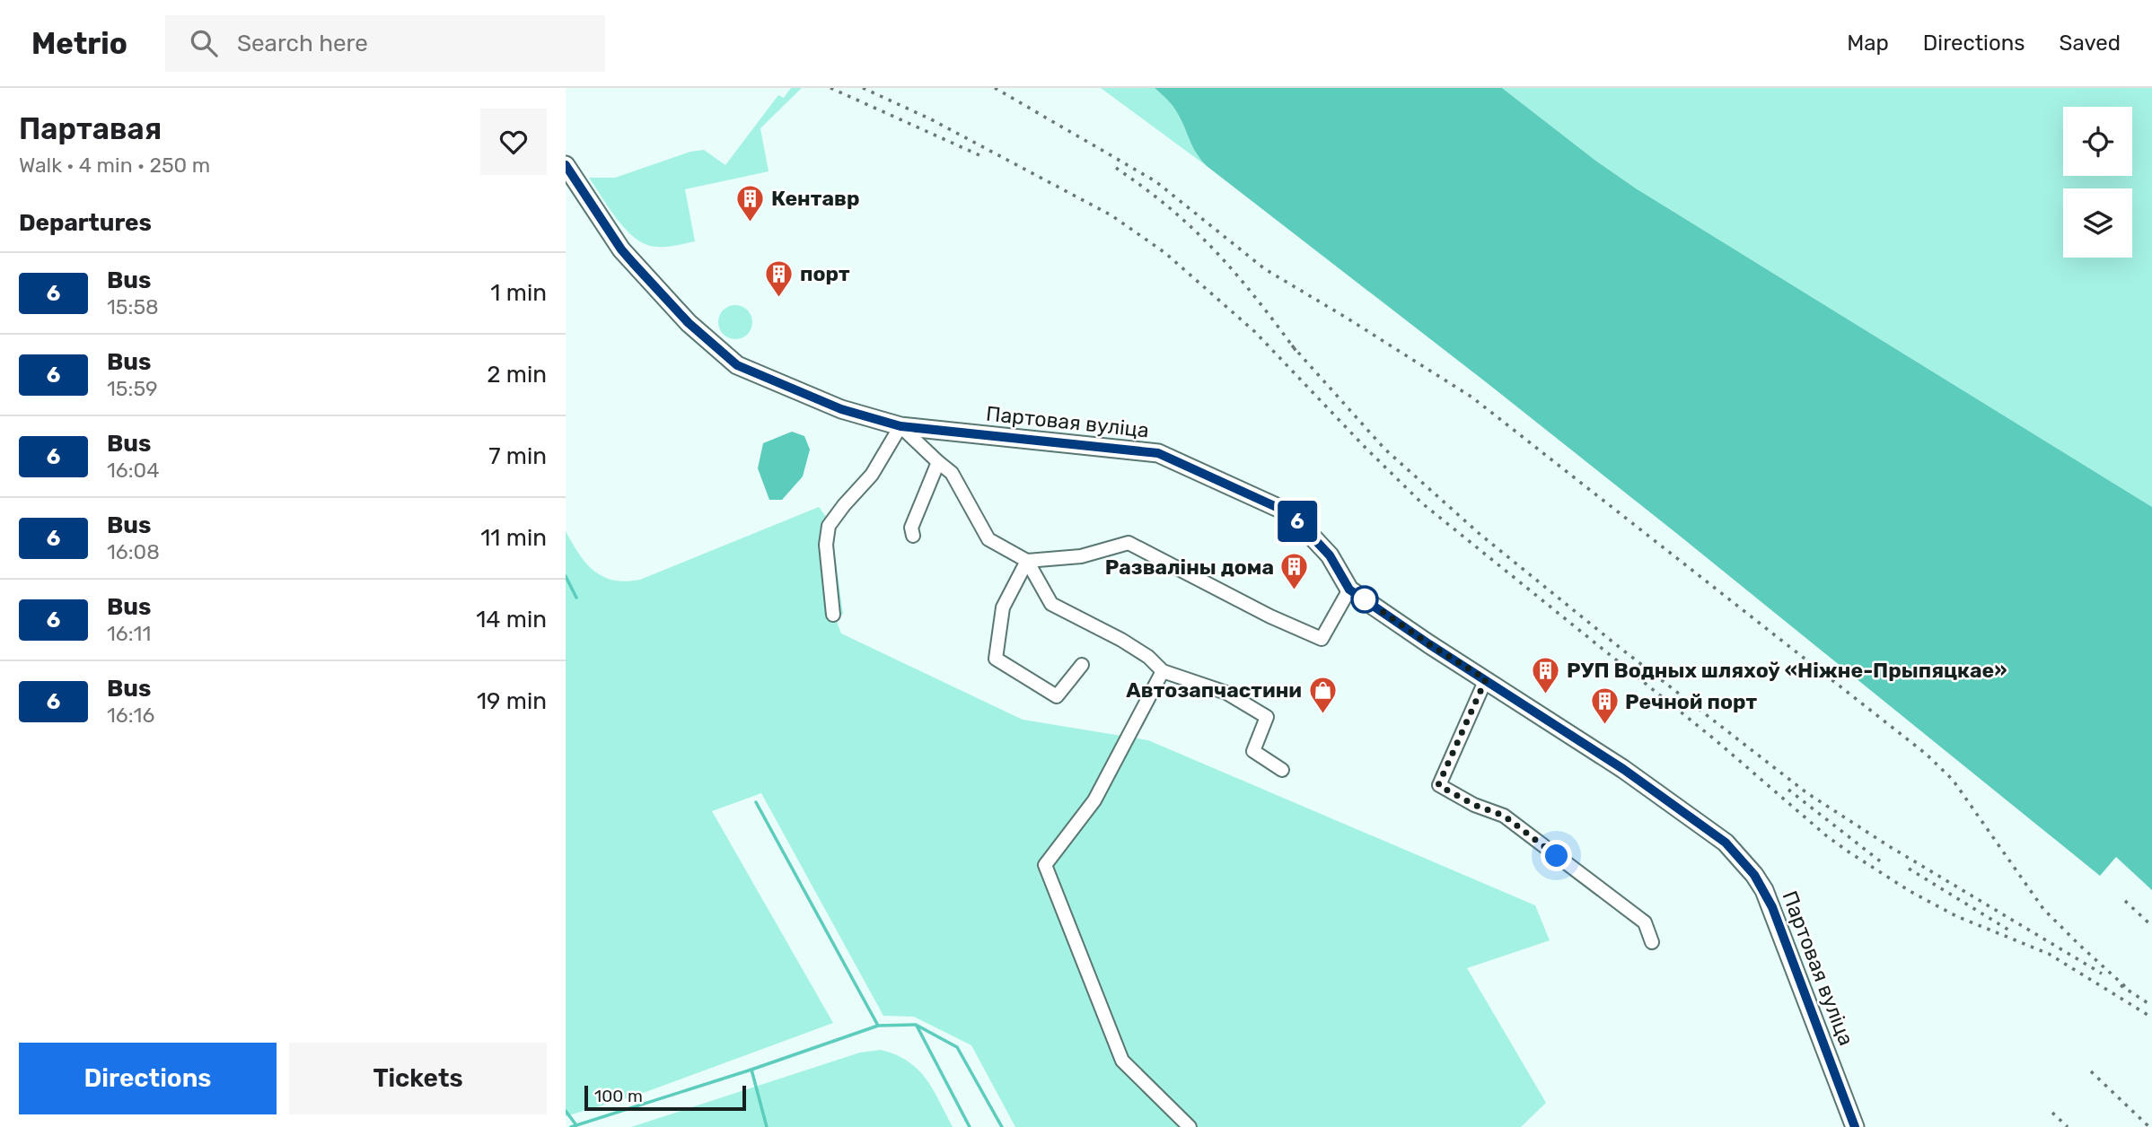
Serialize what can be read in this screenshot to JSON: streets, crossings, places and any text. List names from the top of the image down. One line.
{"streets":{"street":["Партовая вуліца"]},"places":{"building":["Кентавр","порт","Разваліны дома","РУП Водных шляхоў «Ніжне-Прыпяцкае»","Речной порт"],"shop":["Автозапчастини"]},"lines":["bus line 6"],"scale_bar":"100 m","page":{"header":"Metrio","search":"Search here","nav":["Map","Directions","Saved"],"heading":[["Партавая","Walk · 4 min · 250 m"],"Departures"],"on_map":"6","list":[{"mark":"6","name":"Bus","note":"15:58","value":"1 min"},{"mark":"6","name":"Bus","note":"15:59","value":"2 min"},{"mark":"6","name":"Bus","note":"16:04","value":"7 min"},{"mark":"6","name":"Bus","note":"16:08","value":"11 min"},{"mark":"6","name":"Bus","note":"16:11","value":"14 min"},{"mark":"6","name":"Bus","note":"16:16","value":"19 min"}],"buttons":["Directions","Tickets"],"scale":"100 m"}}
